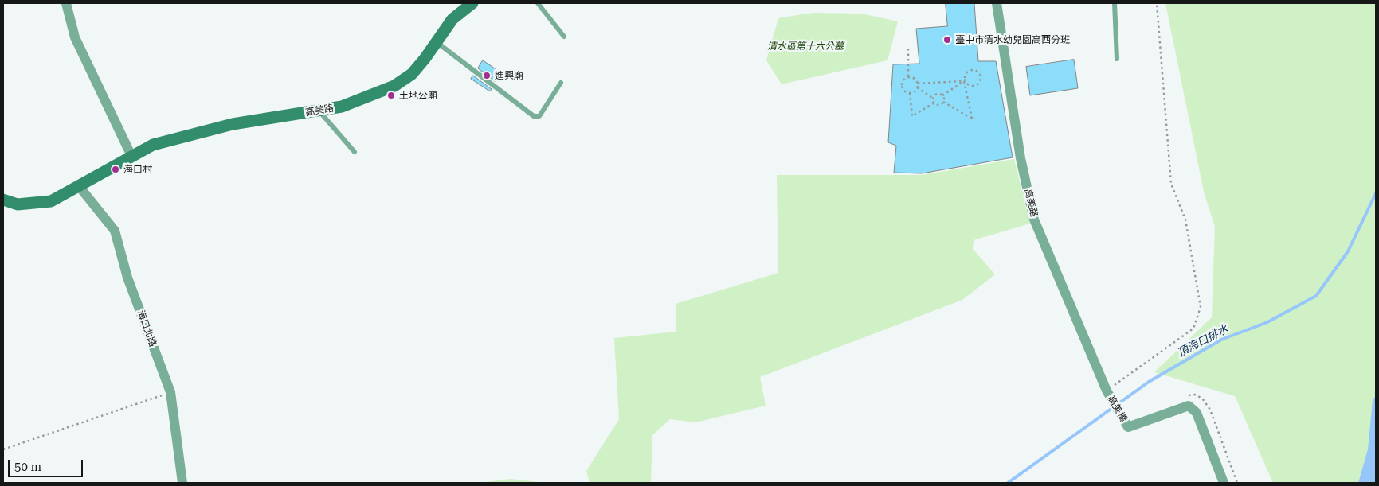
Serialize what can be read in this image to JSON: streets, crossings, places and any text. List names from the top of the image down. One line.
{"streets":{"street":["高美路","海口北路","高美橋"]},"crossings":[["高美路","海口北路"],["高美路","高美橋"]],"water":["頂海口排水"],"parks":["清水區第十六公墓"],"places":["臺中市清水幼兒園高西分班","進興廟","土地公廟","海口村"],"scale_bar":"50 m"}
